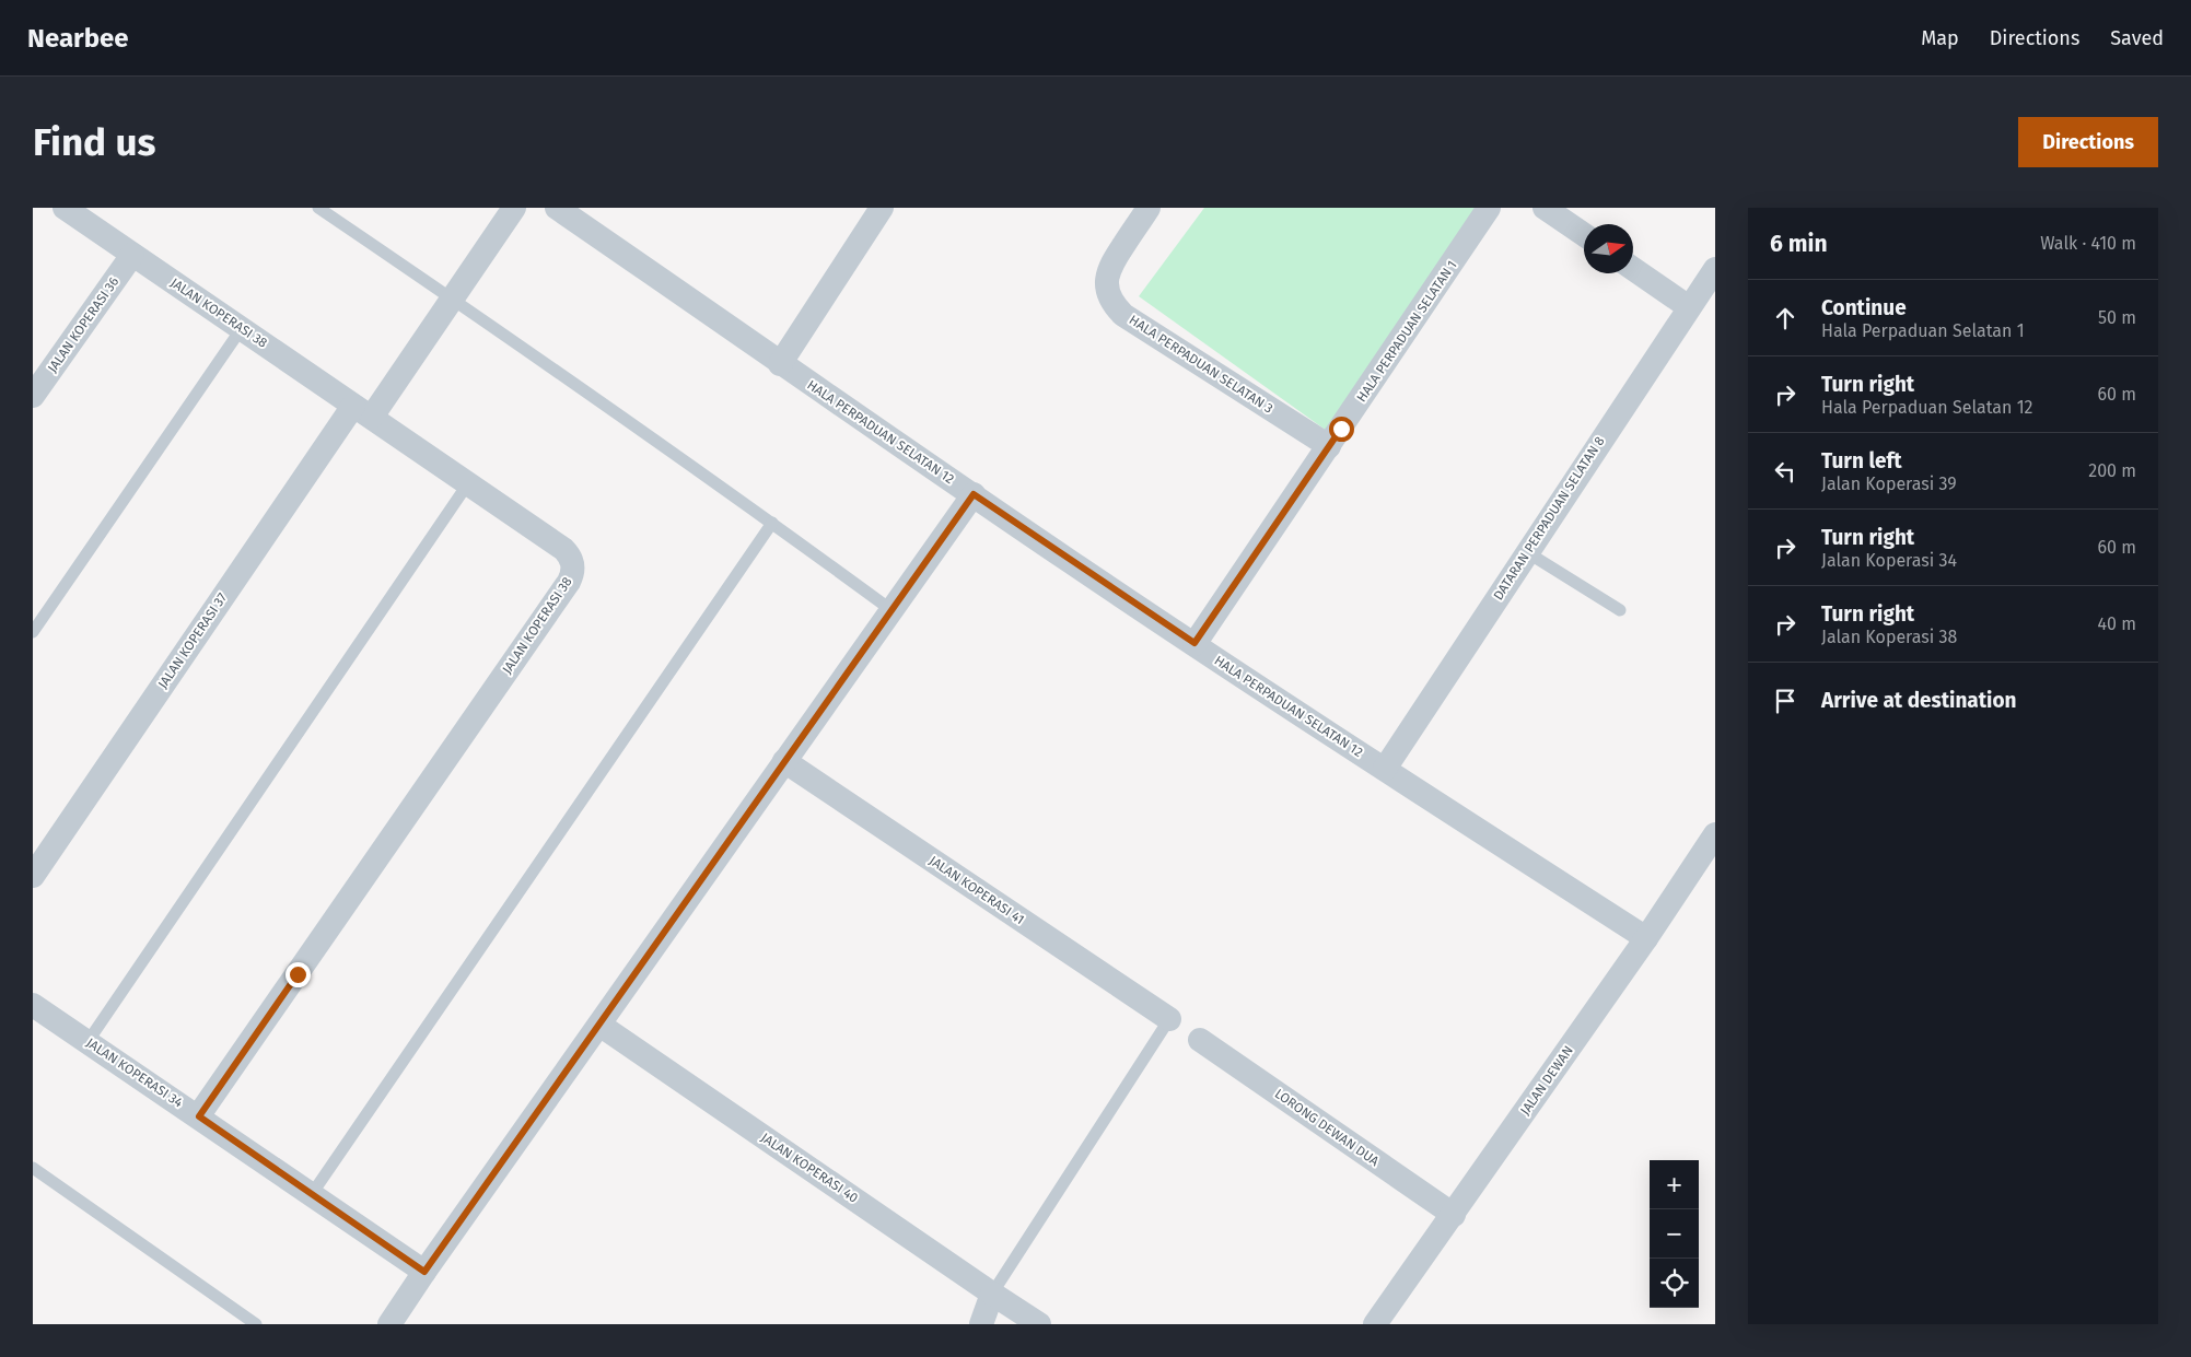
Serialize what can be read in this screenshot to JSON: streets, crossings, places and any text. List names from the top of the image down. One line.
{"streets":{"street":["JALAN KOPERASI 38","JALAN KOPERASI 36","HALA PERPADUAN SELATAN 1","HALA PERPADUAN SELATAN 3","HALA PERPADUAN SELATAN 12","DATARAN PERPADUAN SELATAN 8","JALAN KOPERASI 37","JALAN KOPERASI 41","JALAN KOPERASI 34","JALAN DEWAN","LORONG DEWAN DUA","JALAN KOPERASI 40"]},"crossings":[["JALAN KOPERASI 38","JALAN KOPERASI 36"],["JALAN KOPERASI 38","JALAN KOPERASI 37"],["JALAN KOPERASI 38","JALAN KOPERASI 34"],["HALA PERPADUAN SELATAN 1","HALA PERPADUAN SELATAN 3"],["HALA PERPADUAN SELATAN 1","HALA PERPADUAN SELATAN 12"],["HALA PERPADUAN SELATAN 12","DATARAN PERPADUAN SELATAN 8"],["HALA PERPADUAN SELATAN 12","JALAN DEWAN"],["JALAN DEWAN","LORONG DEWAN DUA"]],"north":"right","page":{"header":"Nearbee","nav":["Map","Directions","Saved"],"buttons":"Directions","title":"Find us","heading":["6 min","Walk · 410 m"],"list":[["Continue","Hala Perpaduan Selatan 1","50 m"],["Turn right","Hala Perpaduan Selatan 12","60 m"],["Turn left","Jalan Koperasi 39","200 m"],["Turn right","Jalan Koperasi 34","60 m"],["Turn right","Jalan Koperasi 38","40 m"],"Arrive at destination"],"map_buttons":["+","−"]}}
